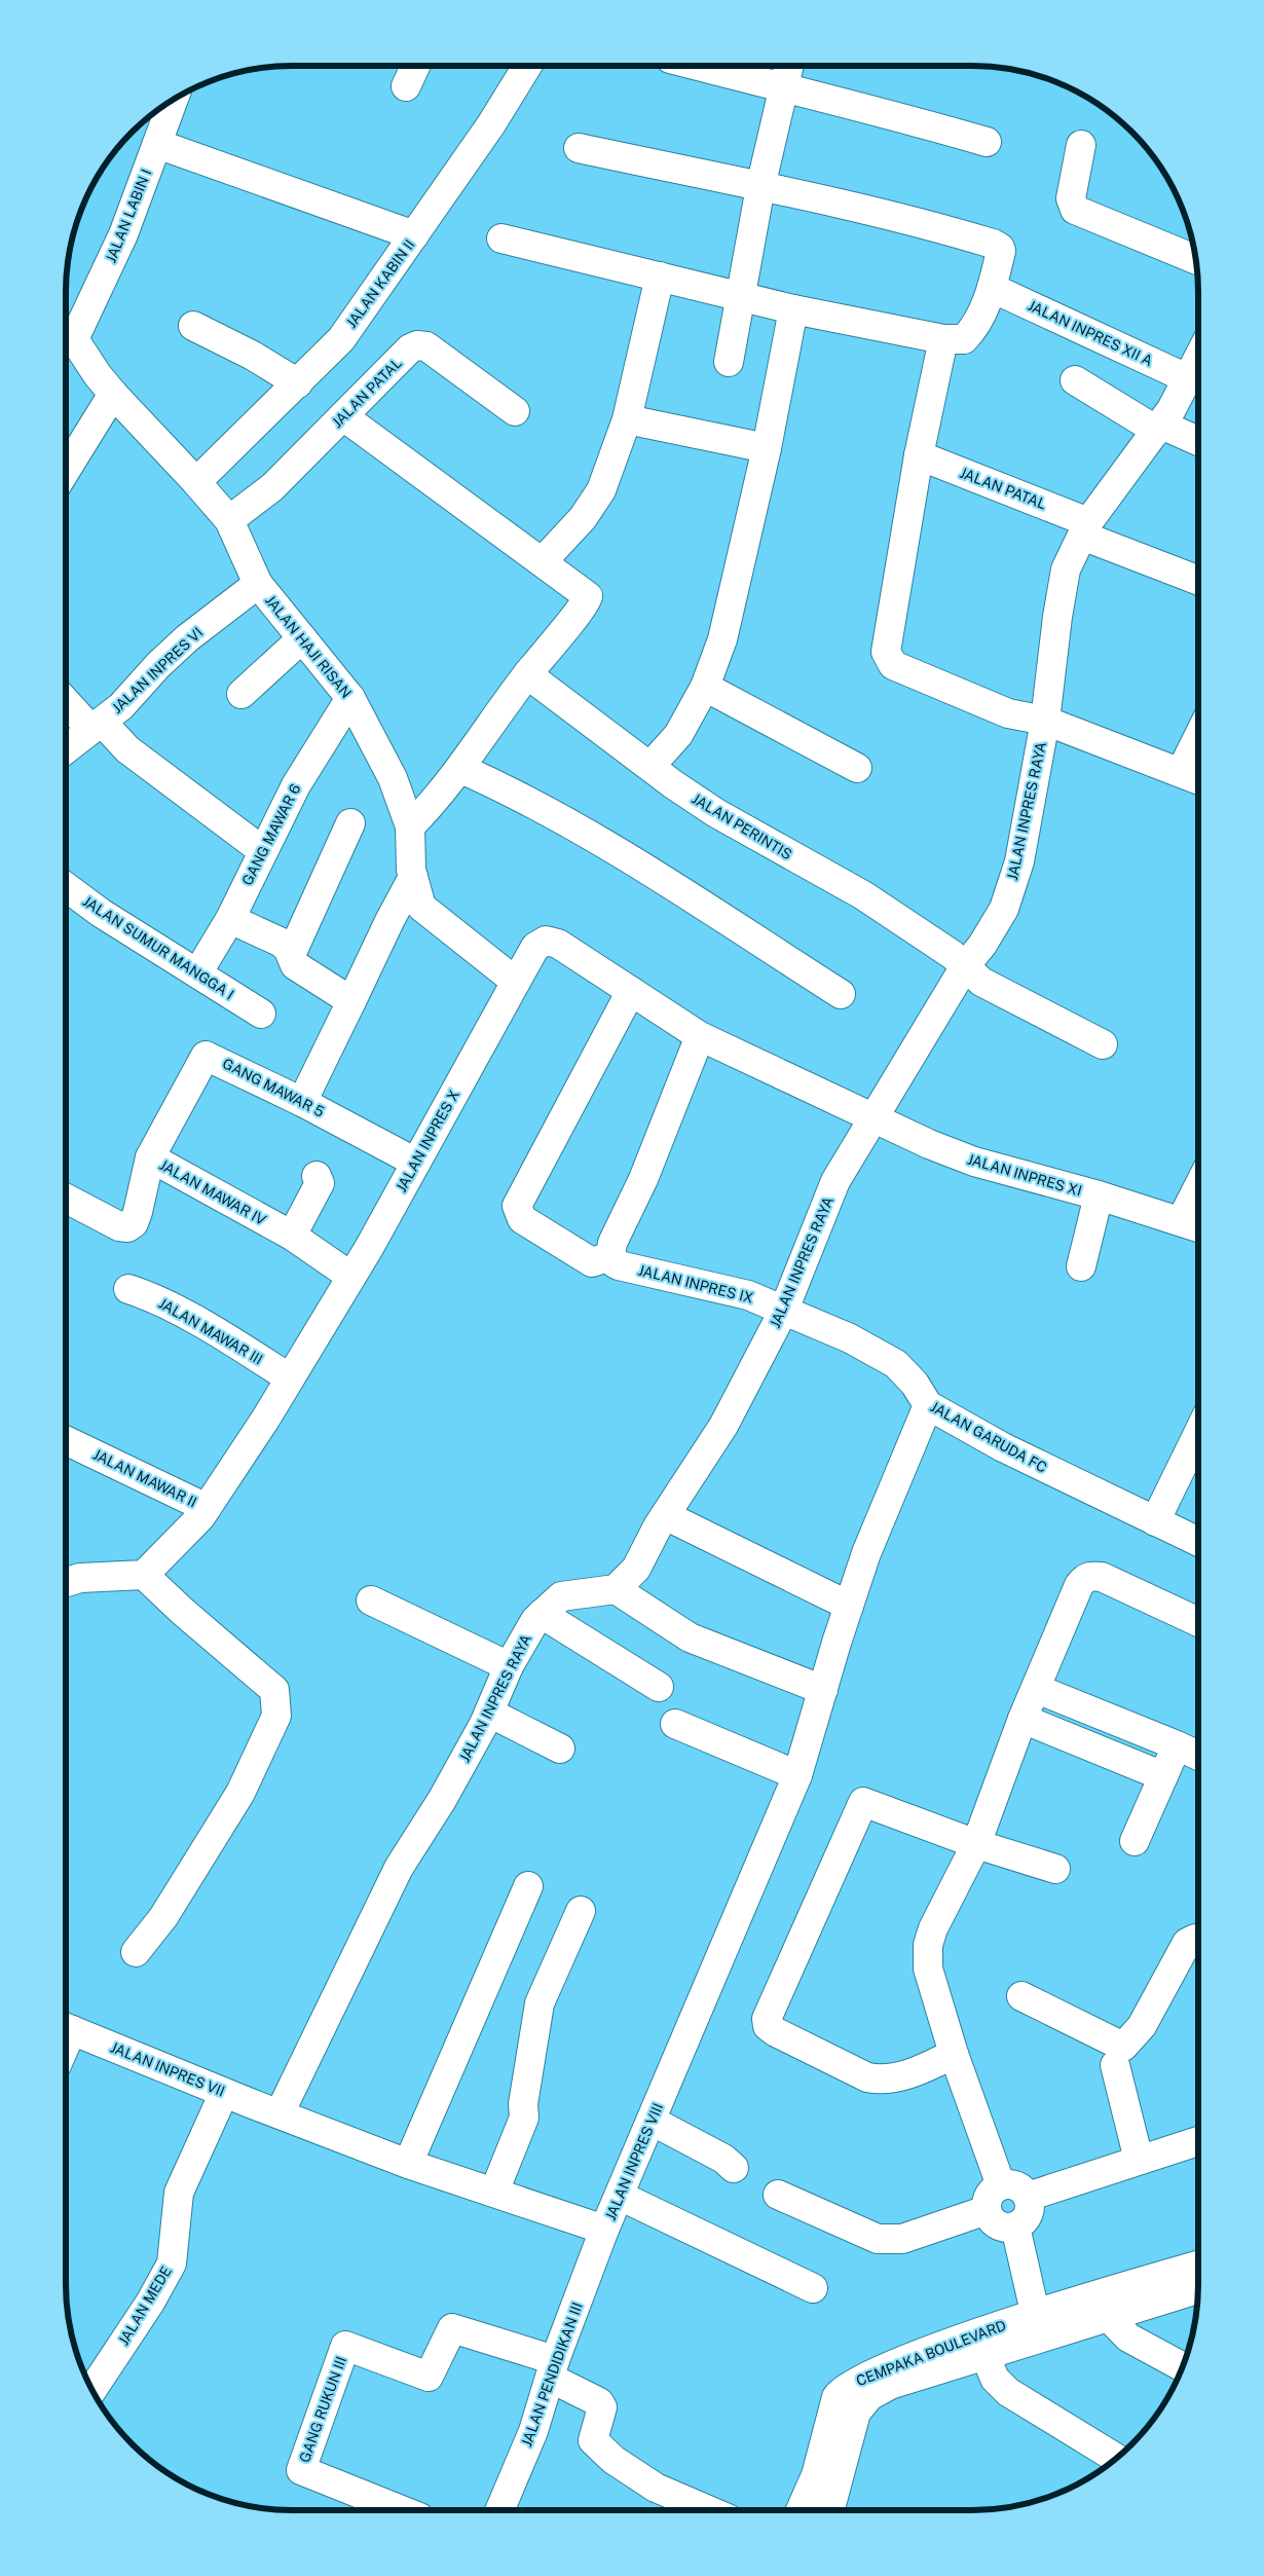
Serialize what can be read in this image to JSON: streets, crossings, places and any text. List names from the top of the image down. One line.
{"streets":{"street":["JALAN LABIN I","JALAN KABIN II","JALAN INPRES XII A","JALAN PATAL","JALAN HAJI RISAN","JALAN INPRES VI","JALAN INPRES RAYA","JALAN PERINTIS","GANG MAWAR 6","JALAN SUMUR MANGGA I","GANG MAWAR 5","JALAN INPRES X","JALAN INPRES XI","JALAN MAWAR IV","JALAN INPRES IX","JALAN MAWAR III","JALAN GARUDA FC","JALAN MAWAR II","JALAN INPRES VII","JALAN INPRES VIII","JALAN MEDE","CEMPAKA BOULEVARD","JALAN PENDIDIKAN III","GANG RUKUN III"]},"crossings":[["JALAN LABIN I","JALAN HAJI RISAN"],["JALAN KABIN II","JALAN HAJI RISAN"],["JALAN INPRES XII A","JALAN INPRES RAYA"],["JALAN PATAL","JALAN HAJI RISAN"],["JALAN PATAL","JALAN INPRES RAYA"],["JALAN HAJI RISAN","JALAN INPRES VI"],["JALAN HAJI RISAN","GANG MAWAR 6"],["JALAN HAJI RISAN","JALAN INPRES X"],["JALAN INPRES RAYA","JALAN PERINTIS"],["JALAN INPRES RAYA","JALAN INPRES X"],["JALAN INPRES RAYA","JALAN INPRES XI"],["JALAN INPRES RAYA","JALAN INPRES IX"],["JALAN INPRES RAYA","JALAN GARUDA FC"],["JALAN INPRES RAYA","JALAN INPRES VII"],["JALAN INPRES RAYA","JALAN INPRES VIII"],["GANG MAWAR 6","JALAN SUMUR MANGGA I"],["GANG MAWAR 5","JALAN INPRES X"],["GANG MAWAR 5","JALAN MAWAR IV"],["JALAN INPRES X","JALAN INPRES XI"],["JALAN INPRES X","JALAN MAWAR IV"],["JALAN INPRES X","JALAN MAWAR III"],["JALAN INPRES X","JALAN MAWAR II"],["JALAN INPRES IX","JALAN GARUDA FC"],["JALAN GARUDA FC","JALAN INPRES VIII"],["JALAN INPRES VII","JALAN INPRES VIII"],["JALAN INPRES VII","JALAN MEDE"],["JALAN INPRES VIII","JALAN PENDIDIKAN III"],["JALAN PENDIDIKAN III","GANG RUKUN III"]]}
